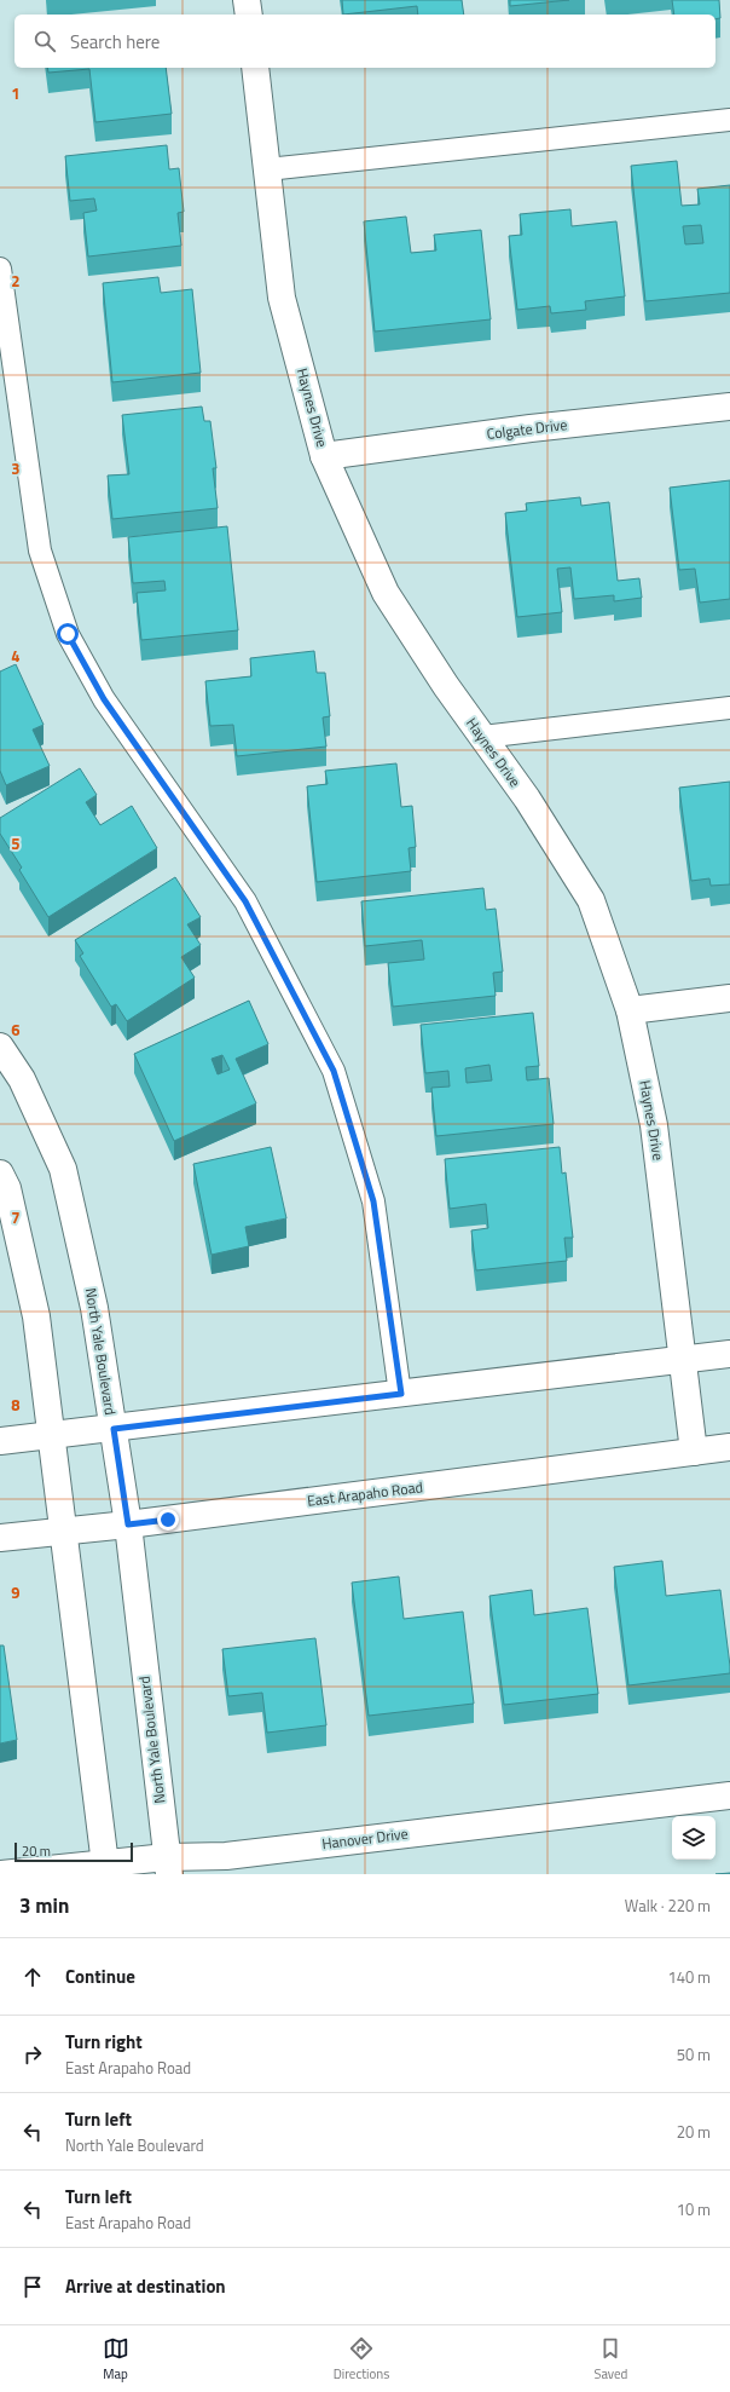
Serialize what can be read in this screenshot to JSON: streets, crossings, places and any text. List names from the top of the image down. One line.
{"streets":{"street":["Haynes Drive","Colgate Drive","North Yale Boulevard","East Arapaho Road","Hanover Drive"]},"crossings":[["Haynes Drive","Colgate Drive"],["Haynes Drive","East Arapaho Road"],["North Yale Boulevard","East Arapaho Road"],["North Yale Boulevard","Hanover Drive"]],"scale_bar":"20 m","page":{"search":"Search here","scale":"20 m","heading":["3 min","Walk · 220 m"],"list":[["Continue","140 m"],["Turn right","East Arapaho Road","50 m"],["Turn left","North Yale Boulevard","20 m"],["Turn left","East Arapaho Road","10 m"],"Arrive at destination"],"nav":["Map","Directions","Saved"]},"grid":{"rows":["1","2","3","4","5","6","7","8","9"]}}
